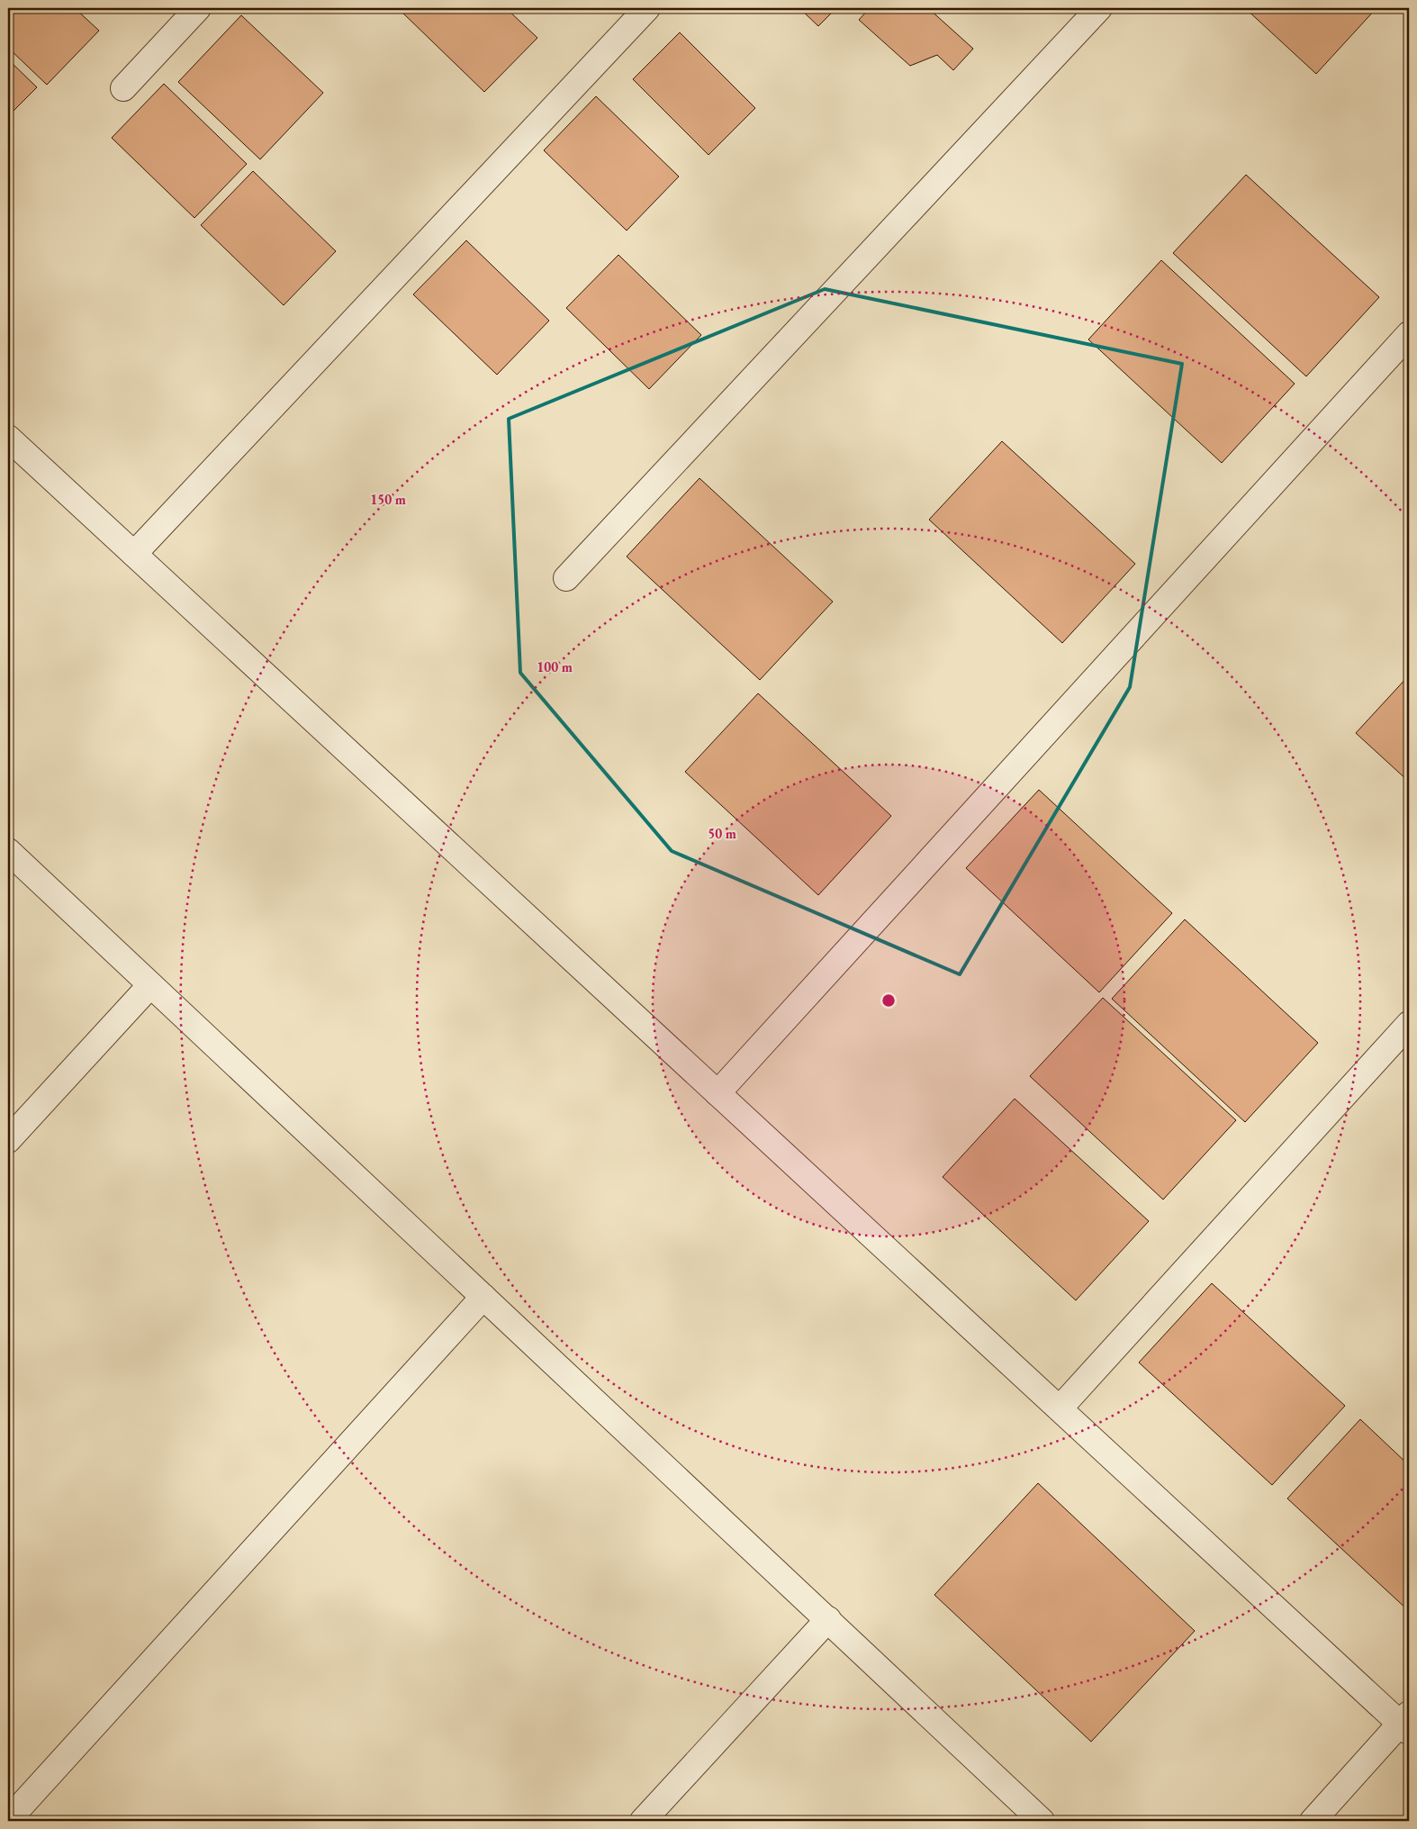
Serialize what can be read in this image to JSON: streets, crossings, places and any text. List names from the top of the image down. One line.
{"rings":["150 m","100 m","50 m"]}
